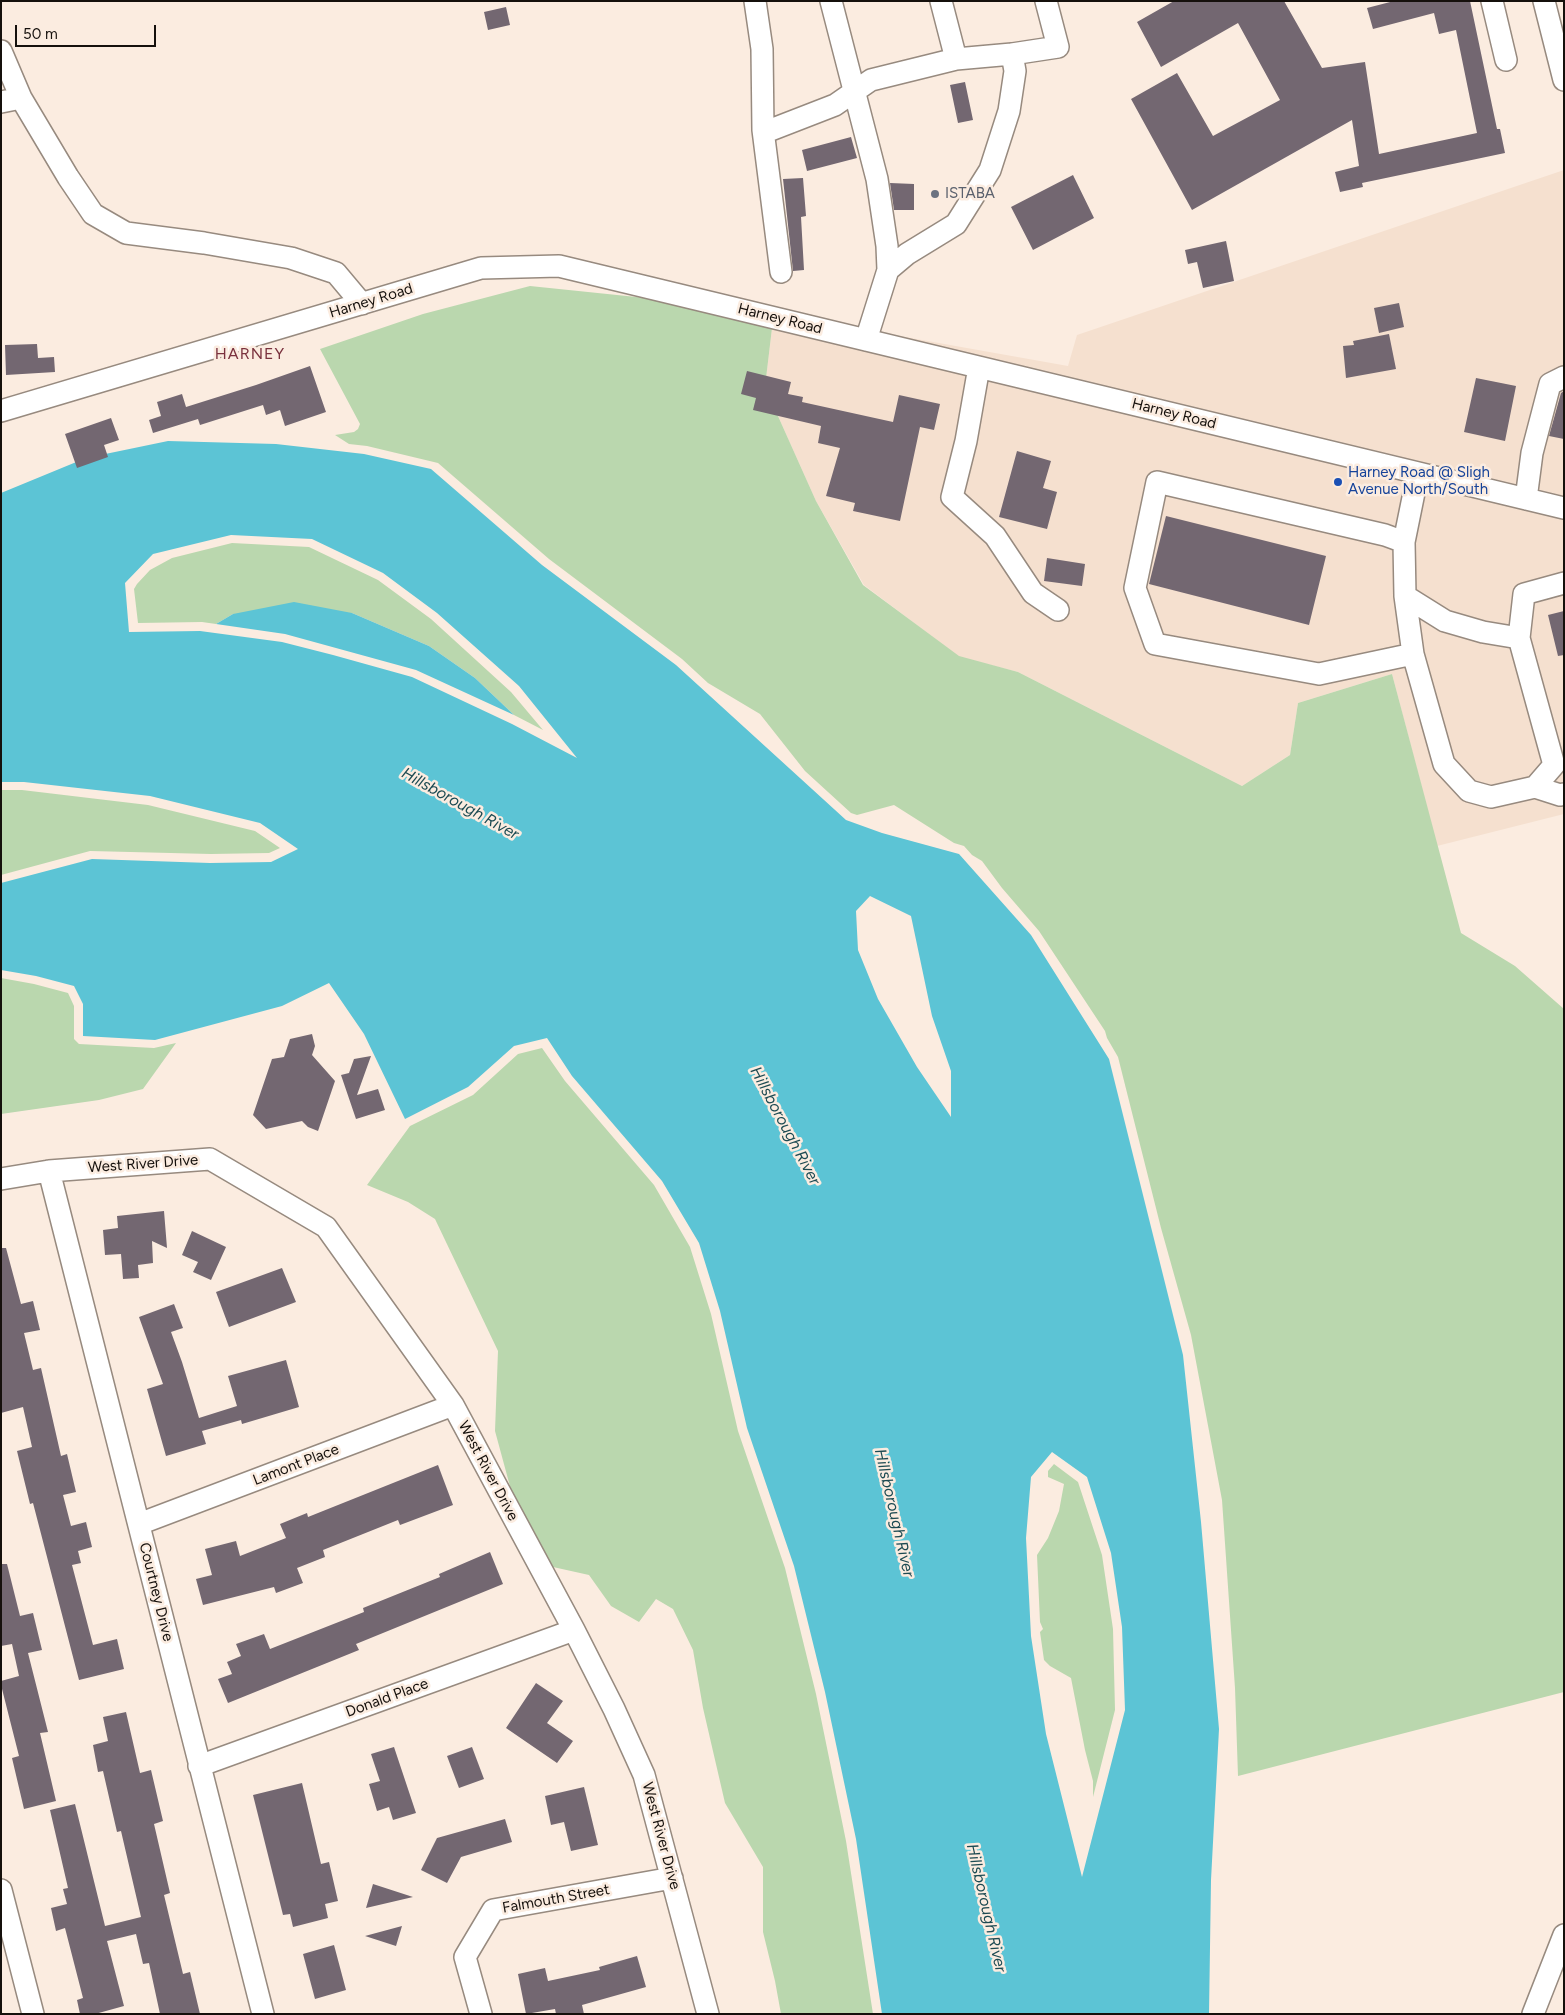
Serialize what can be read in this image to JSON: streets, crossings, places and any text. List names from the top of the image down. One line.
{"streets":{"street":["Harney Road","West River Drive","Lamont Place","Courtney Drive","Donald Place","Falmouth Street"]},"crossings":[["West River Drive","Lamont Place"],["West River Drive","Courtney Drive"],["West River Drive","Donald Place"],["West River Drive","Falmouth Street"],["Lamont Place","Courtney Drive"],["Courtney Drive","Donald Place"]],"districts":["HARNEY"],"water":["Hillsborough River"],"places":["ISTABA","Harney Road @ Sligh Avenue North/South"],"scale_bar":"50 m"}
